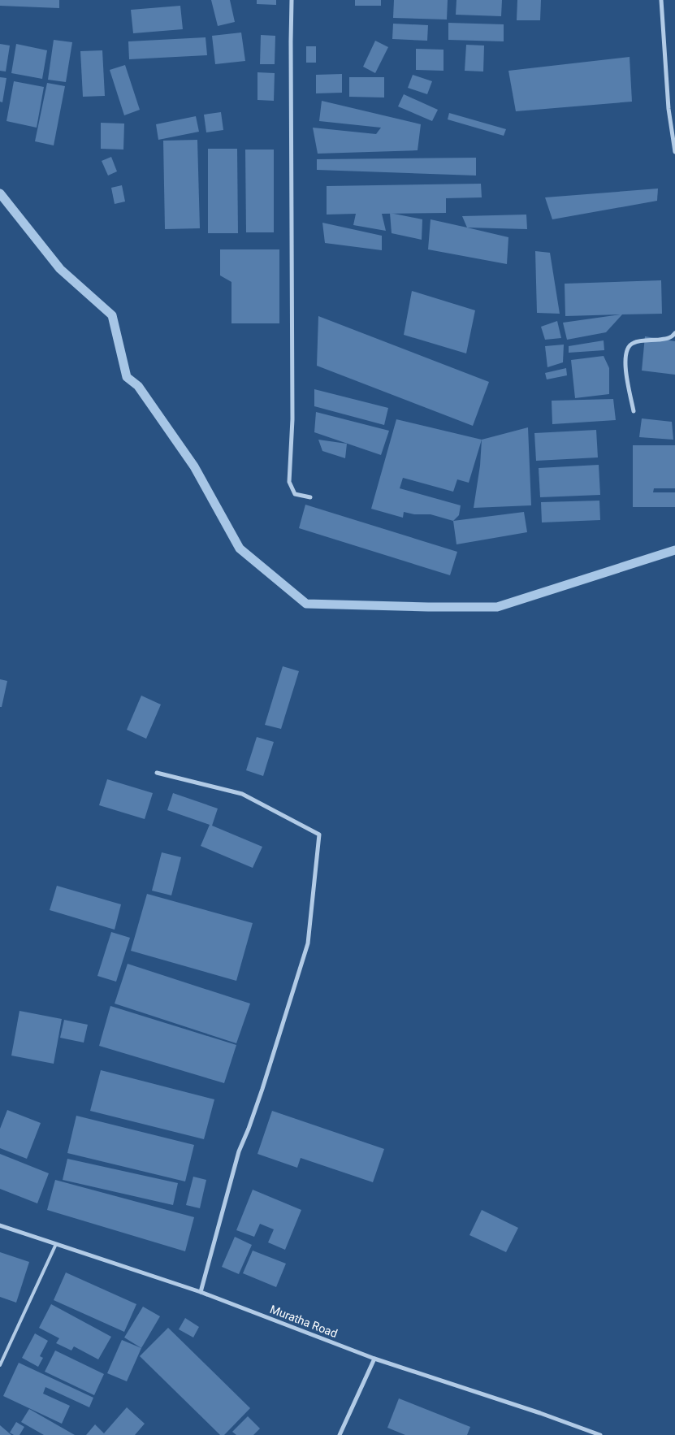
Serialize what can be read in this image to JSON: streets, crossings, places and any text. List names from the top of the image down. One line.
{"streets":{"street":["Muratha Road"]}}
